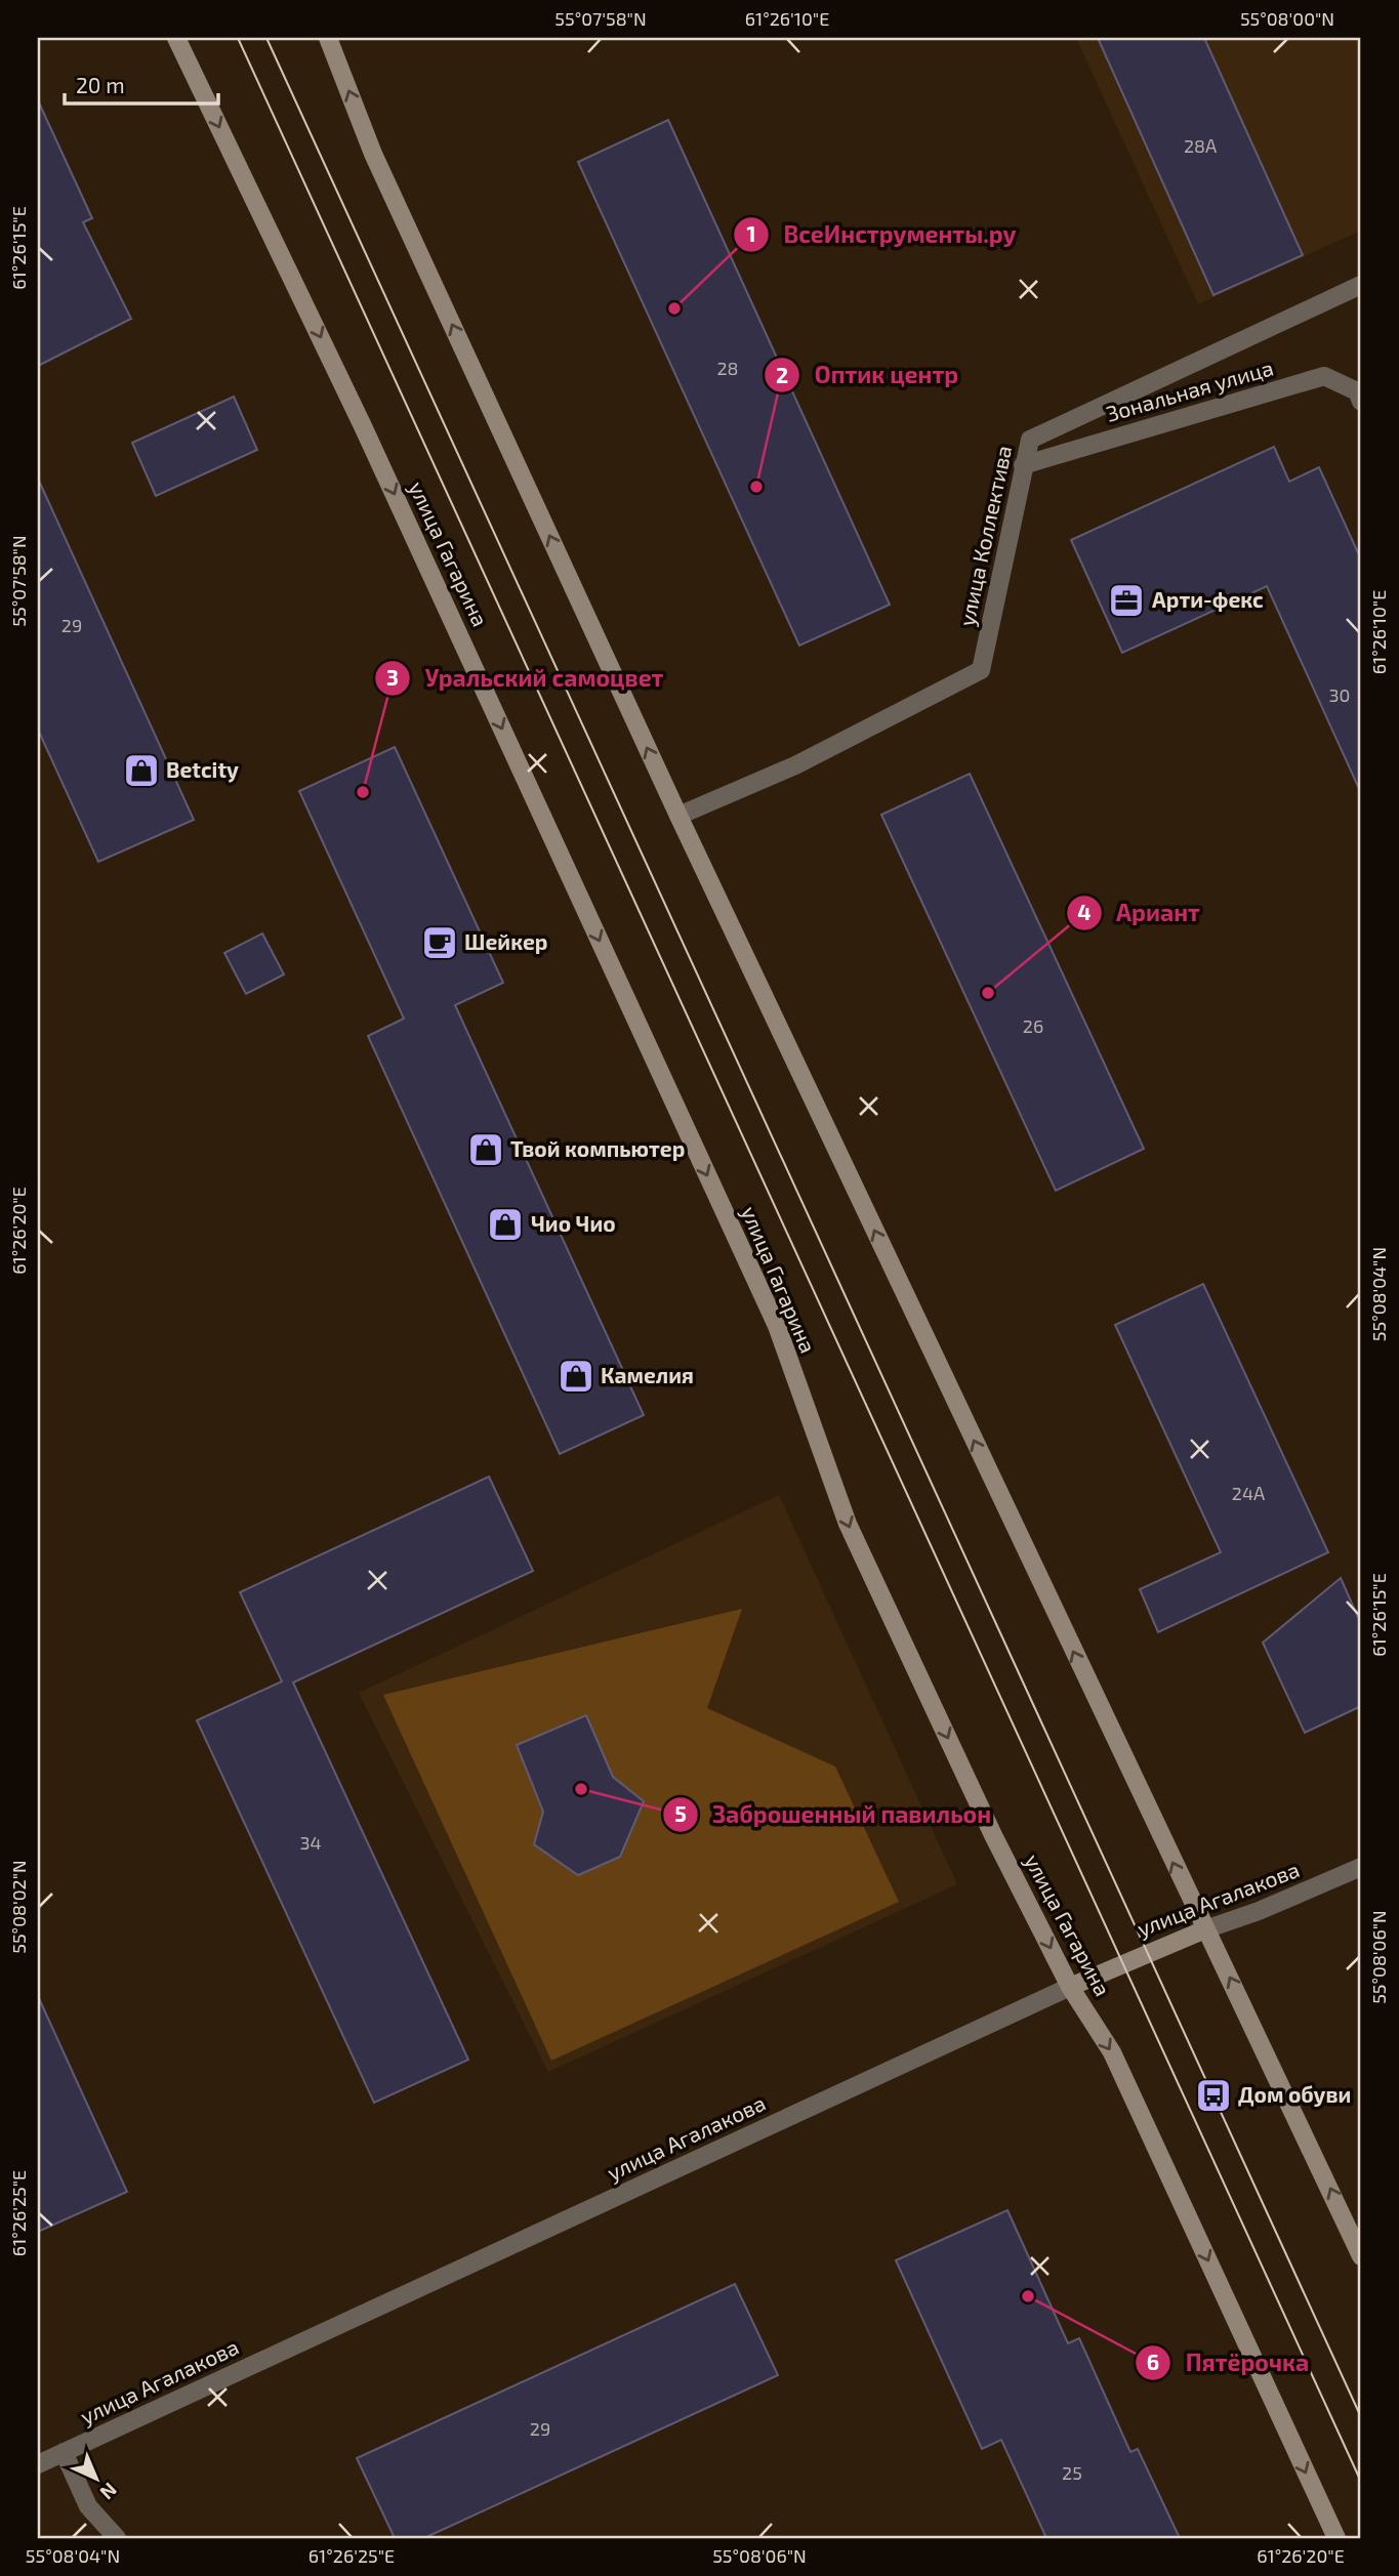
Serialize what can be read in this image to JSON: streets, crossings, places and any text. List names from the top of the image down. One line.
{"streets":{"main road":["улица Гагарина","улица Агалакова"],"street":["Зональная улица","улица Коллектива"]},"crossings":[["Зональная улица","улица Коллектива"],["улица Гагарина","улица Агалакова"]],"places":{"other":["ВсеИнструменты.ру","Оптик центр","Уральский самоцвет","Ариант","Заброшенный павильон","Пятёрочка"],"office":["Арти-фекс"],"shop":["Betcity","Твой компьютер","Чио Чио","Камелия"],"cafe":["Шейкер"],"bus stop":["Дом обуви"]},"house_numbers":["28А","28","29","30","26","24А","34","29","25"],"scale_bar":"20 m","north":"bottom right","coordinates":["55°07'58\"N","61°26'10\"E","55°08'00\"N","61°26'15\"E","61°26'20\"E","55°08'04\"N","55°08'02\"N","55°08'06\"N","61°26'25\"E"]}
